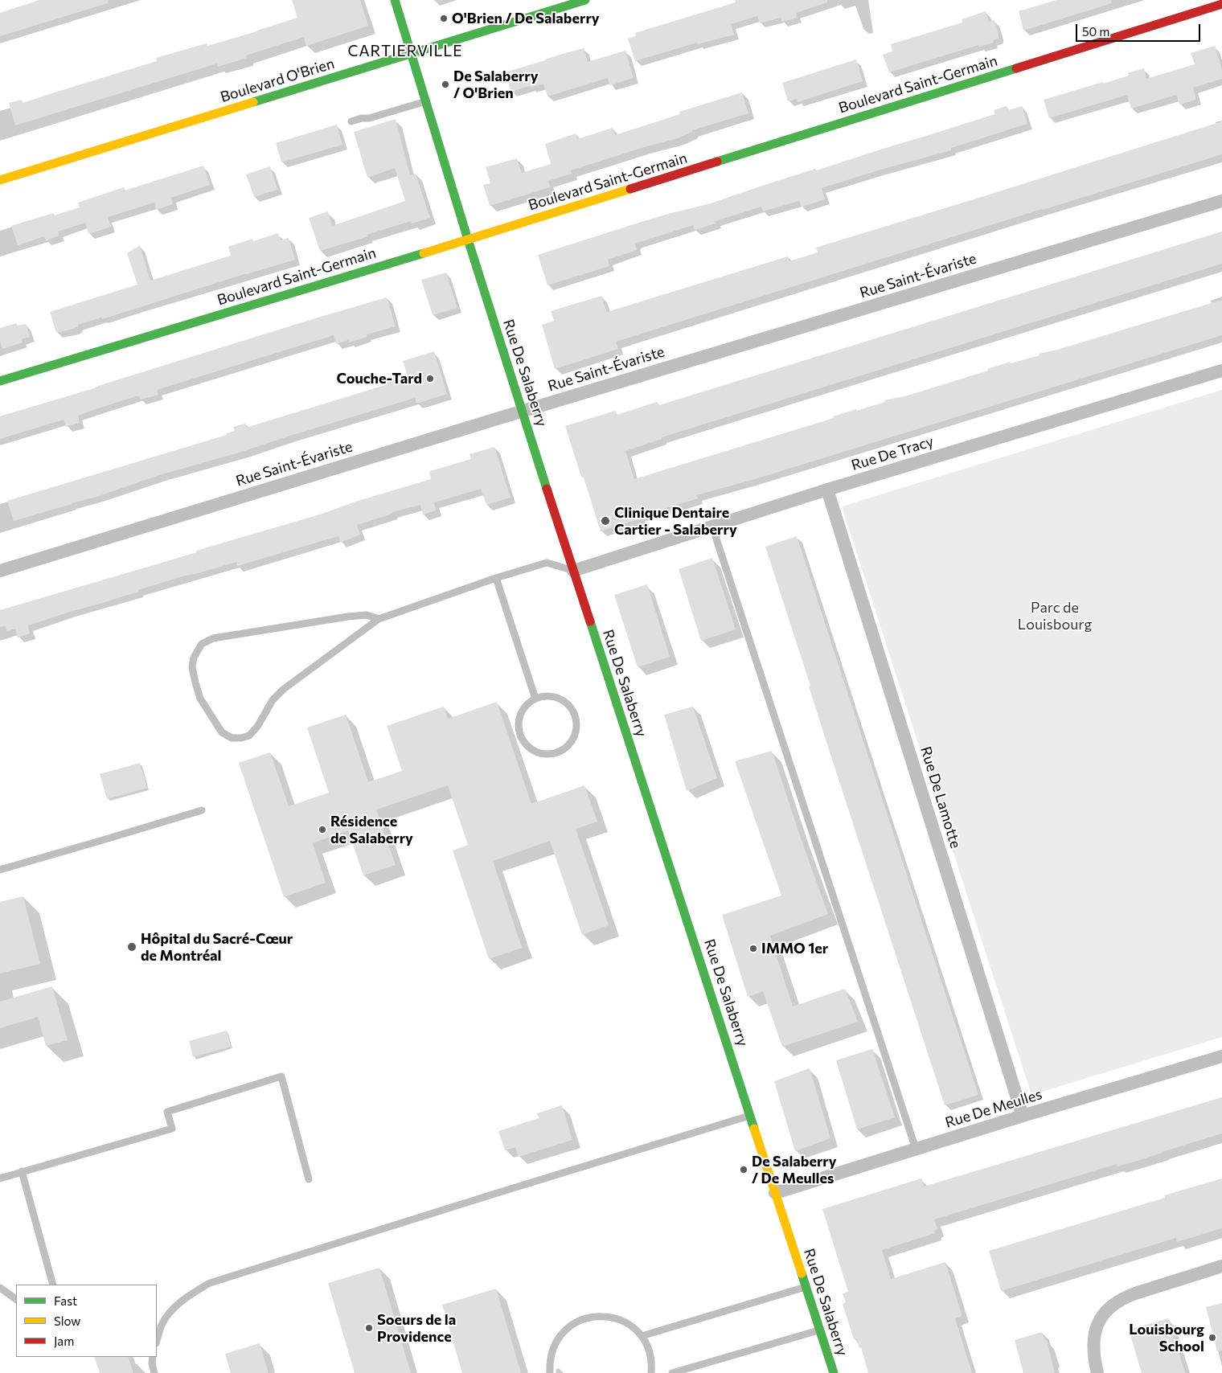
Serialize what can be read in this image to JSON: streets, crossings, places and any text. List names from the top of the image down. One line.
{"streets":{"street":["Boulevard O'Brien","Boulevard Saint-Germain","Rue Saint-Évariste","Rue De Salaberry","Rue De Tracy","Rue De Lamotte","Rue De Meulles"]},"crossings":[["Boulevard O'Brien","Rue De Salaberry"],["Boulevard Saint-Germain","Rue De Salaberry"],["Rue Saint-Évariste","Rue De Salaberry"],["Rue De Salaberry","Rue De Tracy"],["Rue De Salaberry","Rue De Meulles"],["Rue De Tracy","Rue De Lamotte"],["Rue De Lamotte","Rue De Meulles"]],"districts":["CARTIERVILLE"],"parks":["Parc de Louisbourg"],"places":["O'Brien / De Salaberry","De Salaberry / O'Brien","Couche-Tard","Clinique Dentaire Cartier - Salaberry","Résidence de Salaberry","Hôpital du Sacré-Cœur de Montréal","IMMO 1er","De Salaberry / De Meulles","Soeurs de la Providence","Louisbourg School"],"legend":["Fast","Slow","Jam"],"scale_bar":"50 m"}
